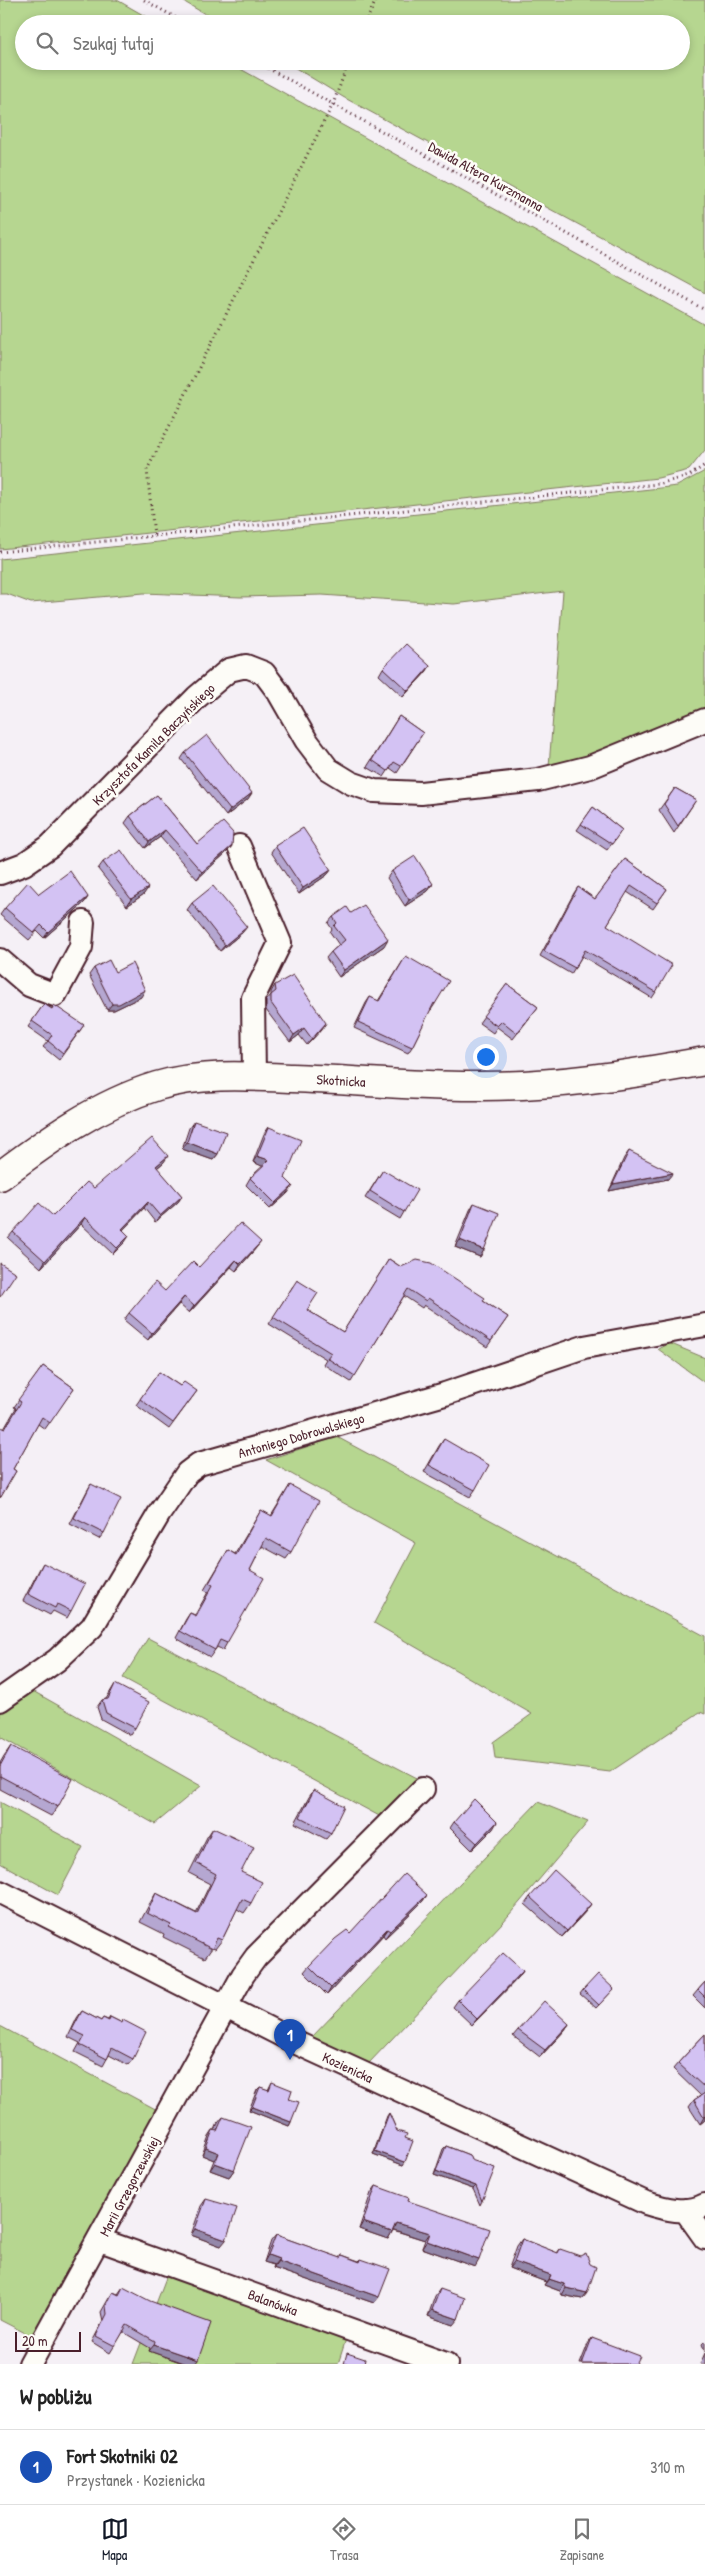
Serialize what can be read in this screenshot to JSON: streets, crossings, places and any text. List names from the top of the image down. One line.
{"streets":{"main road":["Skotnicka"],"street":["Krzysztofa Kamila Baczyńskiego","Antoniego Dobrowolskiego","Kozienicka","Marii Grzegorzewskiej","Balanówka"],"path":["Dawida Altera Kurzmanna"]},"crossings":[["Kozienicka","Marii Grzegorzewskiej"],["Marii Grzegorzewskiej","Balanówka"]],"scale_bar":"20 m","page":{"search":"Szukaj tutaj","pins":"1","scale":"20 m","heading":"W pobliżu","list":[{"mark":"1","name":"Fort Skotniki 02","note":"Przystanek · Kozienicka","value":"310 m"}],"nav":["Mapa","Trasa","Zapisane"]}}
